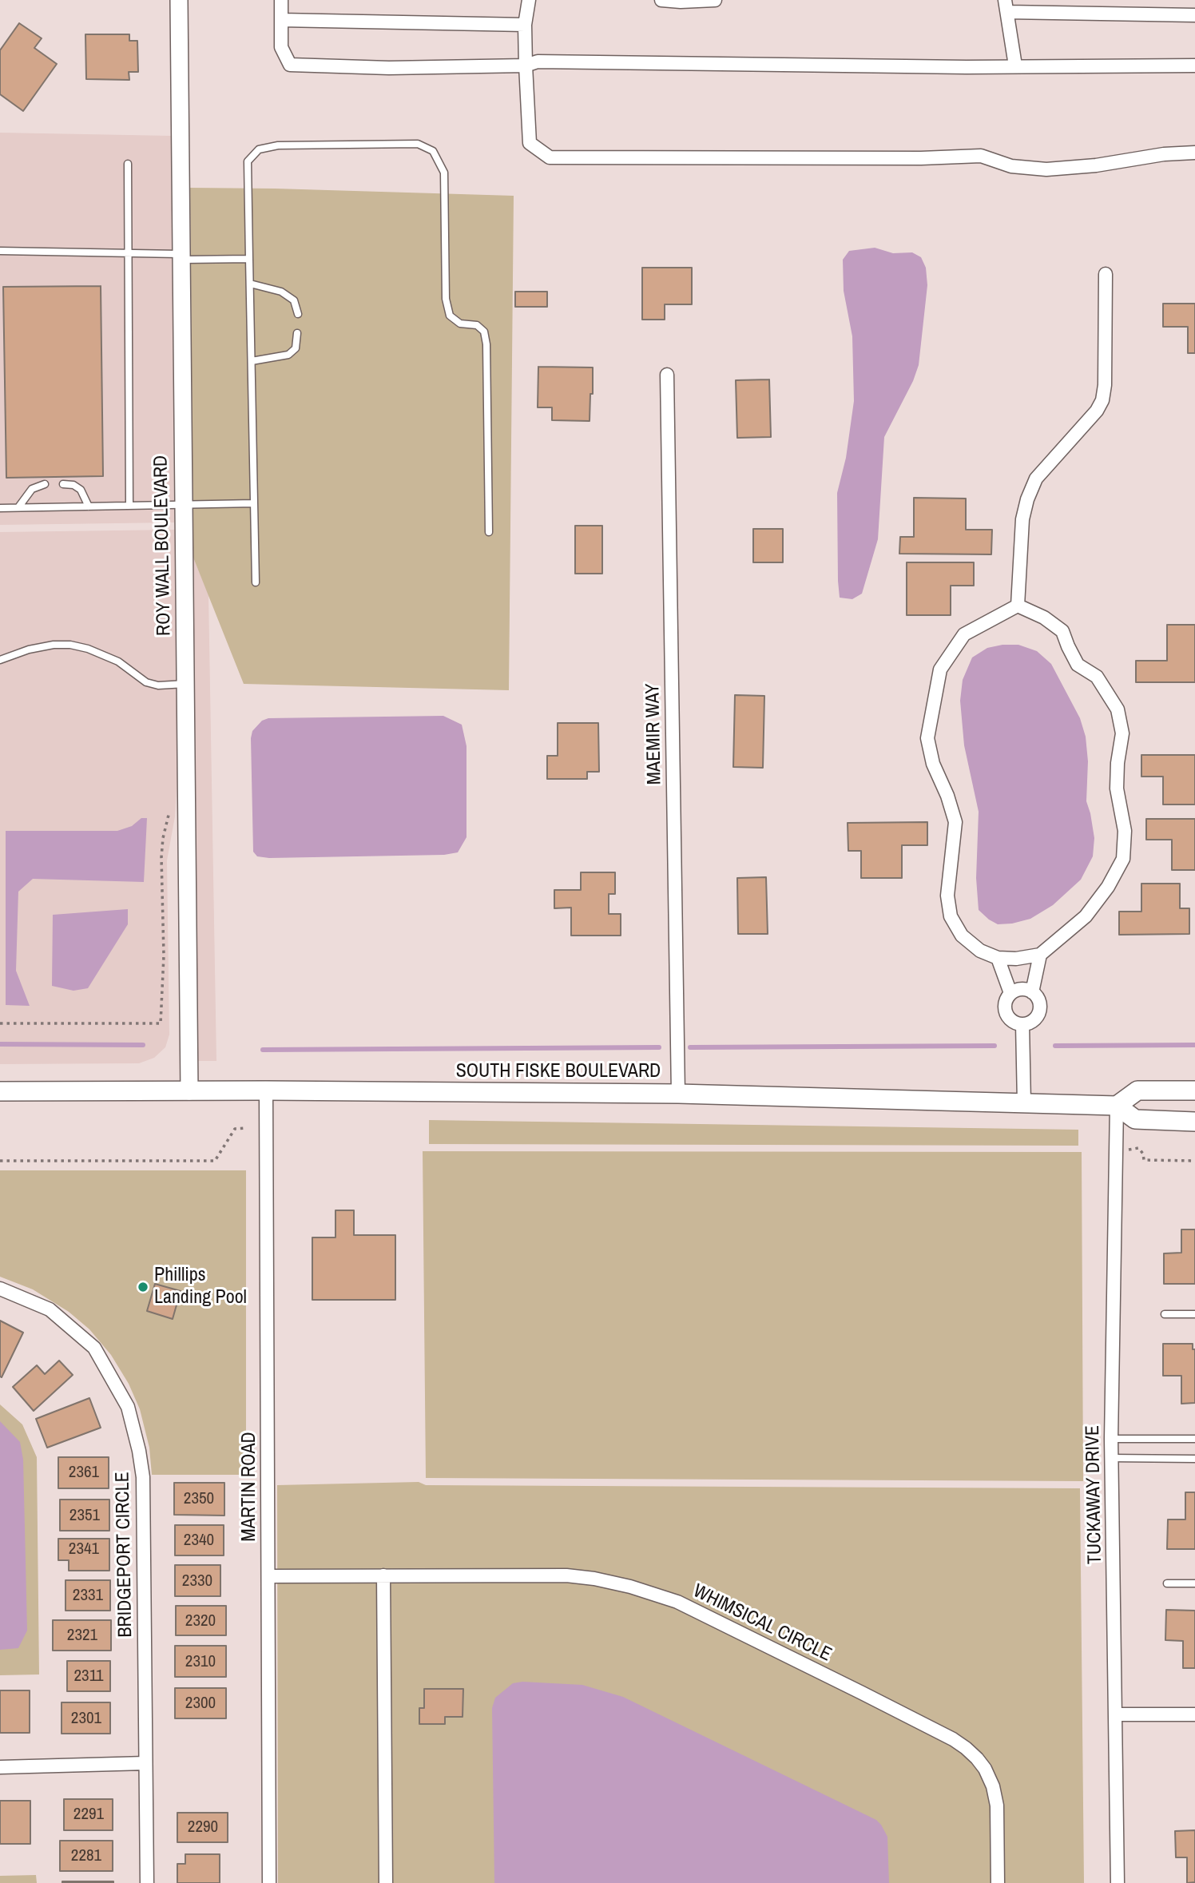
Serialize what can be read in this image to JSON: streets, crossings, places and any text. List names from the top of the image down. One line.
{"streets":{"main road":["SOUTH FISKE BOULEVARD"],"street":["ROY WALL BOULEVARD","MAEMIR WAY","MARTIN ROAD","TUCKAWAY DRIVE","BRIDGEPORT CIRCLE","WHIMSICAL CIRCLE"]},"crossings":[["ROY WALL BOULEVARD","SOUTH FISKE BOULEVARD"],["MAEMIR WAY","SOUTH FISKE BOULEVARD"],["SOUTH FISKE BOULEVARD","MARTIN ROAD"],["SOUTH FISKE BOULEVARD","TUCKAWAY DRIVE"],["MARTIN ROAD","WHIMSICAL CIRCLE"]],"places":["Phillips Landing Pool"],"house_numbers":["2361","2350","2351","2340","2341","2330","2331","2320","2321","2310","2311","2300","2301","2291","2290","2281"]}
